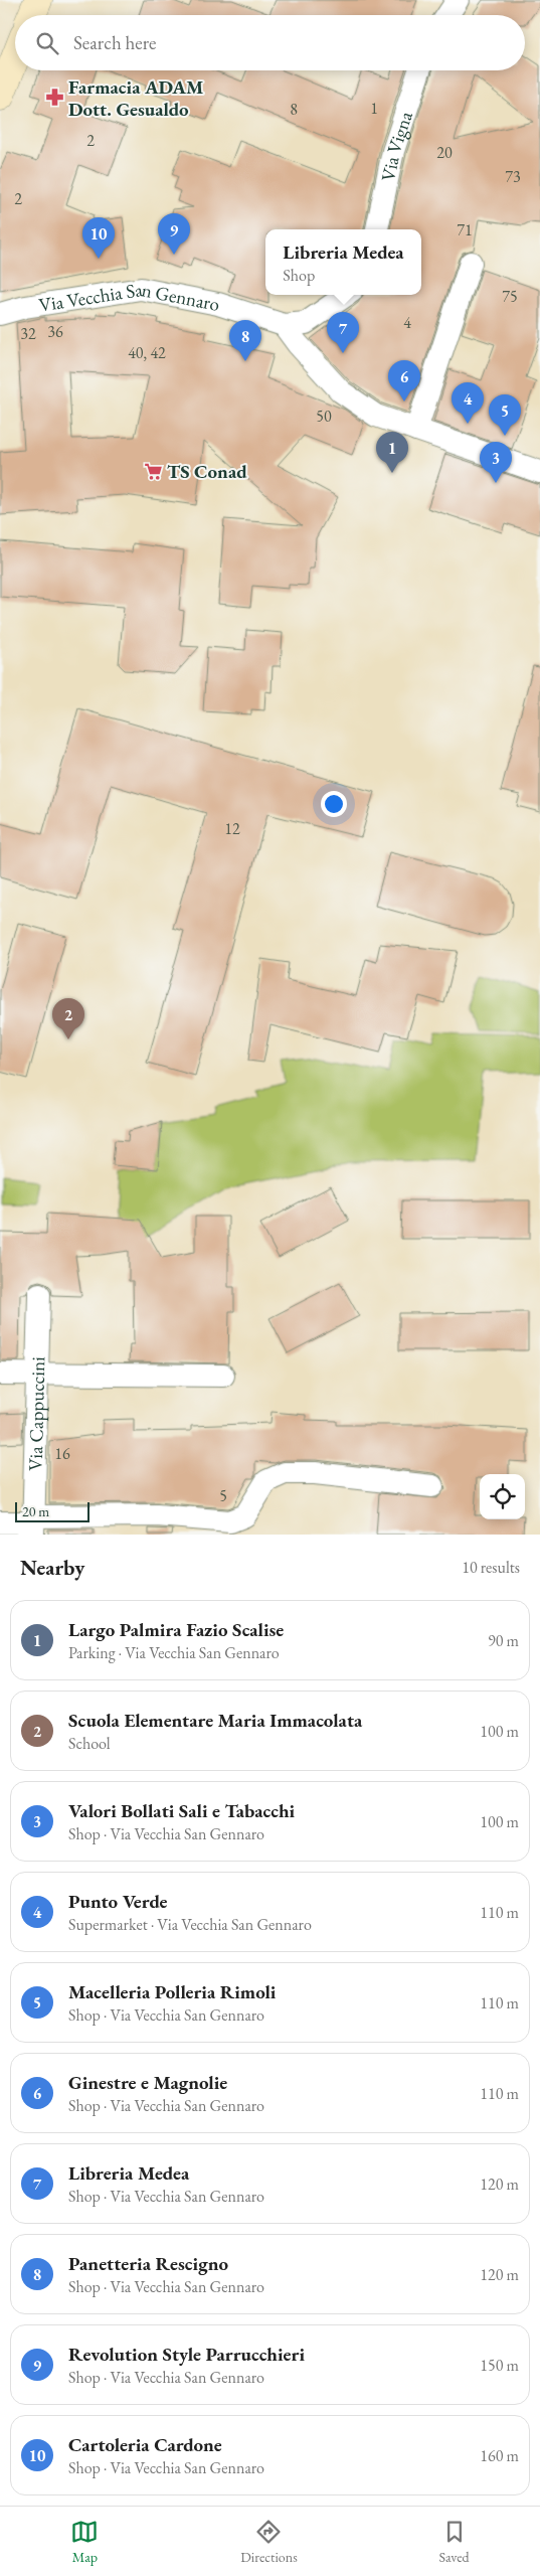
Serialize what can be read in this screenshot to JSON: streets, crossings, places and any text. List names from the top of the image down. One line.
{"streets":{"street":["Via Vigna","Via Vecchia San Gennaro","Via Cappuccini"]},"places":{"pharmacy":["Farmacia ADAM Dott. Gesualdo"],"supermarket":["TS Conad"]},"house_numbers":["1","8","2","20","73","2","71","75","4","36","32","40, 42","50","12","16","5"],"scale_bar":"20 m","page":{"search":"Search here","pins":["9","10","7","8","6","4","5","1","3","2"],"popup":["Libreria Medea","Shop"],"scale":"20 m","heading":["Nearby","10 results"],"list":[{"mark":"1","name":"Largo Palmira Fazio Scalise","note":"Parking · Via Vecchia San Gennaro","value":"90 m"},{"mark":"2","name":"Scuola Elementare Maria Immacolata","note":"School","value":"100 m"},{"mark":"3","name":"Valori Bollati Sali e Tabacchi","note":"Shop · Via Vecchia San Gennaro","value":"100 m"},{"mark":"4","name":"Punto Verde","note":"Supermarket · Via Vecchia San Gennaro","value":"110 m"},{"mark":"5","name":"Macelleria Polleria Rimoli","note":"Shop · Via Vecchia San Gennaro","value":"110 m"},{"mark":"6","name":"Ginestre e Magnolie","note":"Shop · Via Vecchia San Gennaro","value":"110 m"},{"mark":"7","name":"Libreria Medea","note":"Shop · Via Vecchia San Gennaro","value":"120 m"},{"mark":"8","name":"Panetteria Rescigno","note":"Shop · Via Vecchia San Gennaro","value":"120 m"},{"mark":"9","name":"Revolution Style Parrucchieri","note":"Shop · Via Vecchia San Gennaro","value":"150 m"},{"mark":"10","name":"Cartoleria Cardone","note":"Shop · Via Vecchia San Gennaro","value":"160 m"}],"nav":["Map","Directions","Saved"]}}
